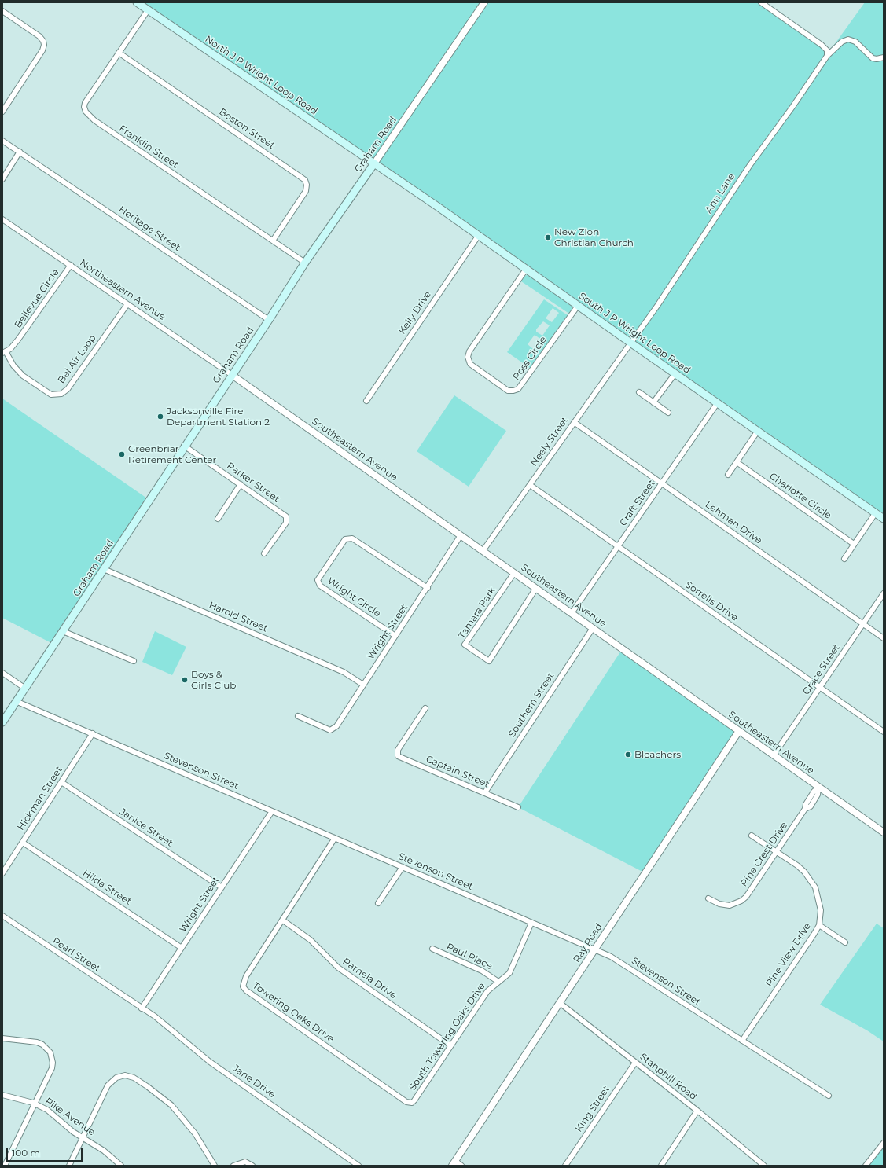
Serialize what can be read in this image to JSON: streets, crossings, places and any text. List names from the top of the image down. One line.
{"streets":{"main road":["North J P Wright Loop Road","Graham Road","South J P Wright Loop Road"],"street":["Boston Street","Franklin Street","Ann Lane","Heritage Street","Northeastern Avenue","Bellevue Circle","Kelly Drive","Ross Circle","Bel Air Loop","Neely Street","Southeastern Avenue","Parker Street","Charlotte Circle","Craft Street","Lehman Drive","Wright Circle","Sorrells Drive","Tamara Park","Harold Street","Wright Street","Grace Street","Southern Street","Stevenson Street","Captain Street","Hickman Street","Janice Street","Pine Crest Drive","Hilda Street","Ray Road","Pearl Street","Pine View Drive","Paul Place","Pamela Drive","Towering Oaks Drive","South Towering Oaks Drive","Stanphill Road","Jane Drive","King Street","Pike Avenue"]},"crossings":[["North J P Wright Loop Road","Graham Road"],["North J P Wright Loop Road","Franklin Street"],["North J P Wright Loop Road","South J P Wright Loop Road"],["Boston Street","Franklin Street"],["Graham Road","Franklin Street"],["Graham Road","Heritage Street"],["Graham Road","Northeastern Avenue"],["Graham Road","South J P Wright Loop Road"],["Graham Road","Southeastern Avenue"],["Graham Road","Parker Street"],["Graham Road","Harold Street"],["Graham Road","Stevenson Street"],["Ann Lane","South J P Wright Loop Road"],["Ann Lane","Neely Street"],["Northeastern Avenue","Bellevue Circle"],["Northeastern Avenue","Bel Air Loop"],["Northeastern Avenue","Southeastern Avenue"],["Bellevue Circle","Bel Air Loop"],["Kelly Drive","South J P Wright Loop Road"],["South J P Wright Loop Road","Ross Circle"],["South J P Wright Loop Road","Neely Street"],["South J P Wright Loop Road","Craft Street"],["Neely Street","Southeastern Avenue"],["Neely Street","Lehman Drive"],["Neely Street","Sorrells Drive"],["Southeastern Avenue","Craft Street"],["Southeastern Avenue","Tamara Park"],["Southeastern Avenue","Wright Street"],["Southeastern Avenue","Grace Street"],["Southeastern Avenue","Southern Street"],["Southeastern Avenue","Pine Crest Drive"],["Southeastern Avenue","Ray Road"],["Craft Street","Lehman Drive"],["Craft Street","Sorrells Drive"],["Lehman Drive","Grace Street"],["Wright Circle","Wright Street"],["Sorrells Drive","Grace Street"],["Harold Street","Wright Street"],["Wright Street","Stevenson Street"],["Wright Street","Janice Street"],["Wright Street","Hilda Street"],["Wright Street","Pearl Street"],["Wright Street","Jane Drive"],["Southern Street","Captain Street"],["Stevenson Street","Hickman Street"],["Stevenson Street","Ray Road"],["Stevenson Street","Pine View Drive"],["Stevenson Street","Towering Oaks Drive"],["Stevenson Street","South Towering Oaks Drive"],["Hickman Street","Janice Street"],["Hickman Street","Hilda Street"],["Pine Crest Drive","Pine View Drive"],["Ray Road","Stanphill Road"],["Pearl Street","Jane Drive"],["Paul Place","South Towering Oaks Drive"],["Pamela Drive","Towering Oaks Drive"],["Pamela Drive","South Towering Oaks Drive"],["Towering Oaks Drive","South Towering Oaks Drive"],["Stanphill Road","King Street"]],"places":["New Zion Christian Church","Jacksonville Fire Department Station 2","Greenbriar Retirement Center","Boys & Girls Club","Bleachers"],"scale_bar":"100 m"}
